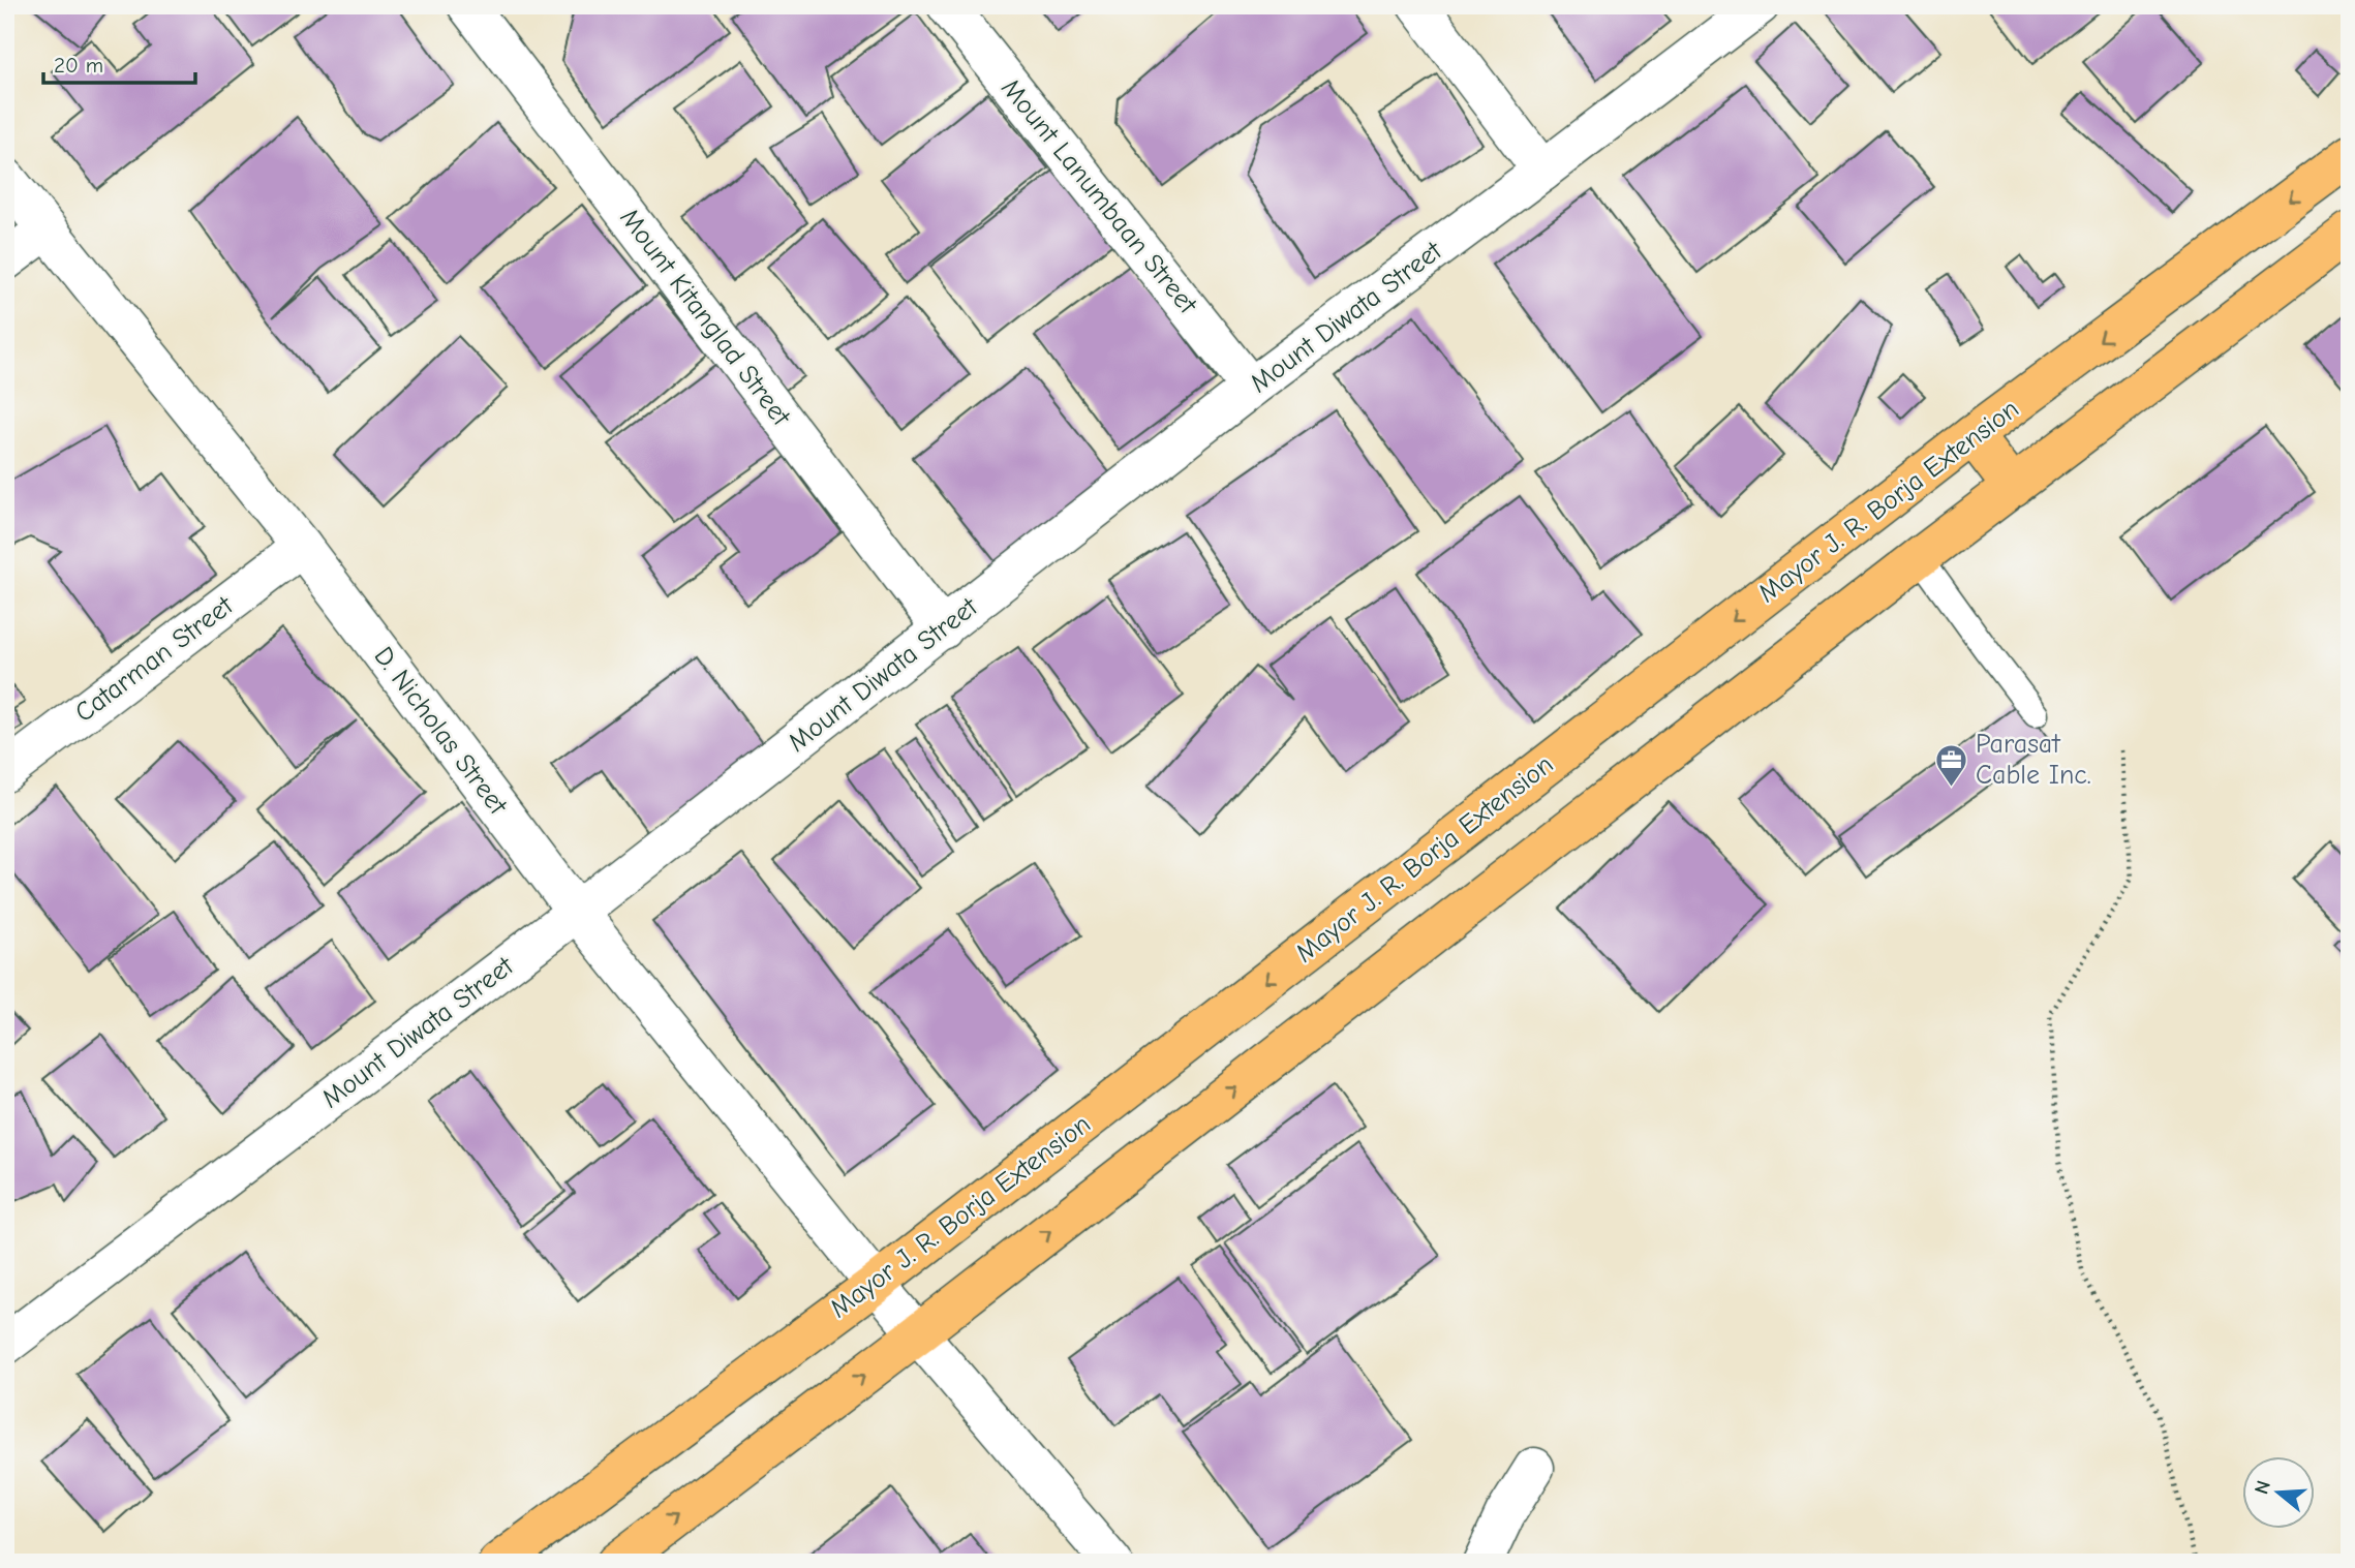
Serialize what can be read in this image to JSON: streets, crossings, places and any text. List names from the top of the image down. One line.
{"streets":{"main road":["Mayor J. R. Borja Extension"],"street":["Mount Lanumbaan Street","Mount Kitanglad Street","Mount Diwata Street","Catarman Street","D. Nicholas Street"]},"crossings":[["Mount Lanumbaan Street","Mount Diwata Street"],["Mount Kitanglad Street","Mount Diwata Street"],["Mount Diwata Street","D. Nicholas Street"],["Mayor J. R. Borja Extension","D. Nicholas Street"],["Catarman Street","D. Nicholas Street"]],"places":{"office":["Parasat Cable Inc."]},"scale_bar":"20 m","north":"left"}
